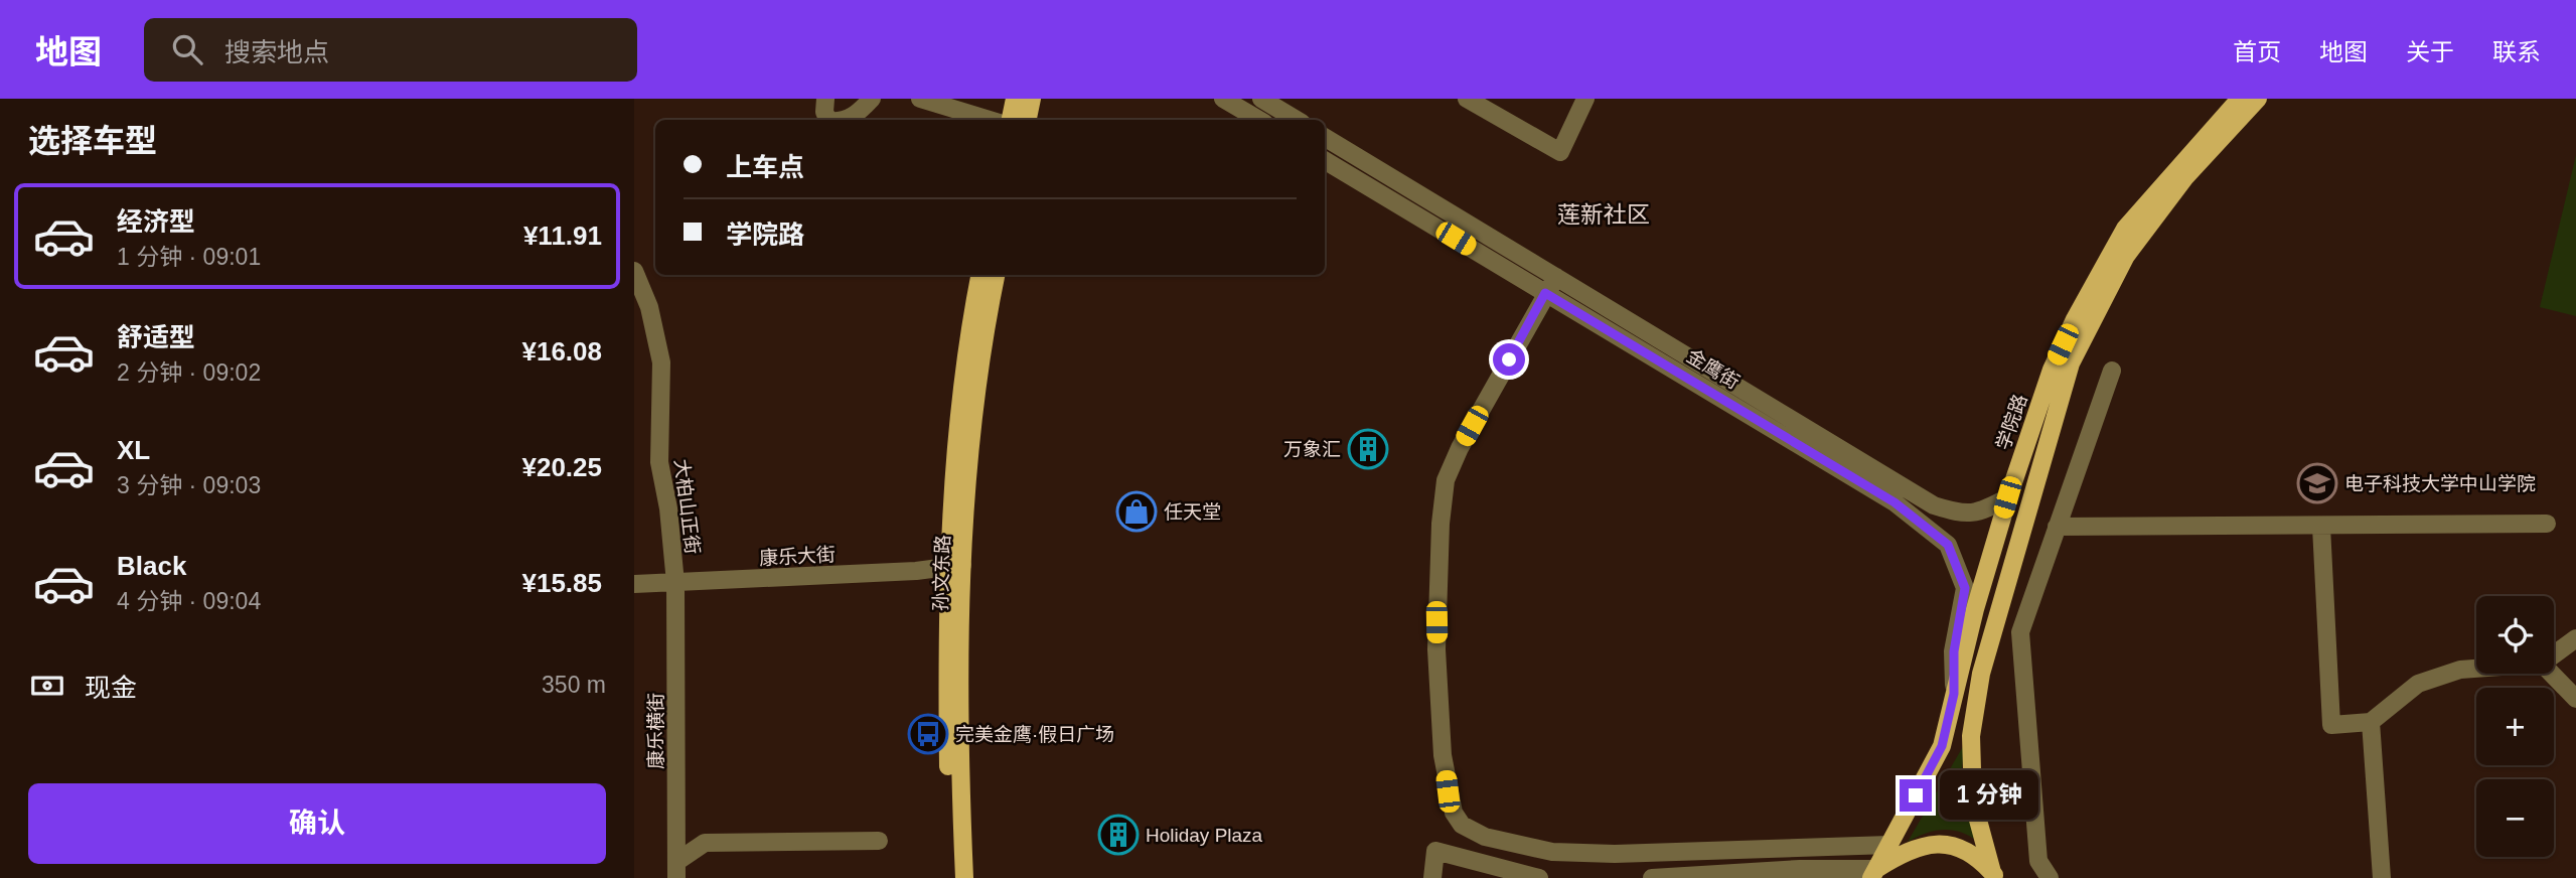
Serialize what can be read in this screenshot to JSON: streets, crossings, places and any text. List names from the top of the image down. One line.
{"streets":{"main road":["学院路","孙文东路"],"street":["金鹰街","大柏山正街","康乐大街","康乐横街"]},"crossings":[["金鹰街","学院路"],["大柏山正街","康乐大街"],["大柏山正街","康乐横街"],["康乐大街","孙文东路"],["康乐大街","康乐横街"]],"districts":["莲新社区"],"places":{"building":["万象汇","Holiday Plaza"],"school or university":["电子科技大学中山学院"],"shop":["任天堂"],"bus stop":["完美金鹰·假日广场"]},"page":{"header":"地图","search":"搜索地点","nav":["首页","地图","关于","联系"],"heading":"选择车型","banner":["上车点","学院路"],"list":[{"name":"经济型","note":"1 分钟 · 09:01","value":"¥11.91"},{"name":"舒适型","note":"2 分钟 · 09:02","value":"¥16.08"},{"name":"XL","note":"3 分钟 · 09:03","value":"¥20.25"},{"name":"Black","note":"4 分钟 · 09:04","value":"¥15.85"}],"map_buttons":["+","−"],"pay":["现金","350 m"],"buttons":"确认","bubble":"1 分钟"}}
